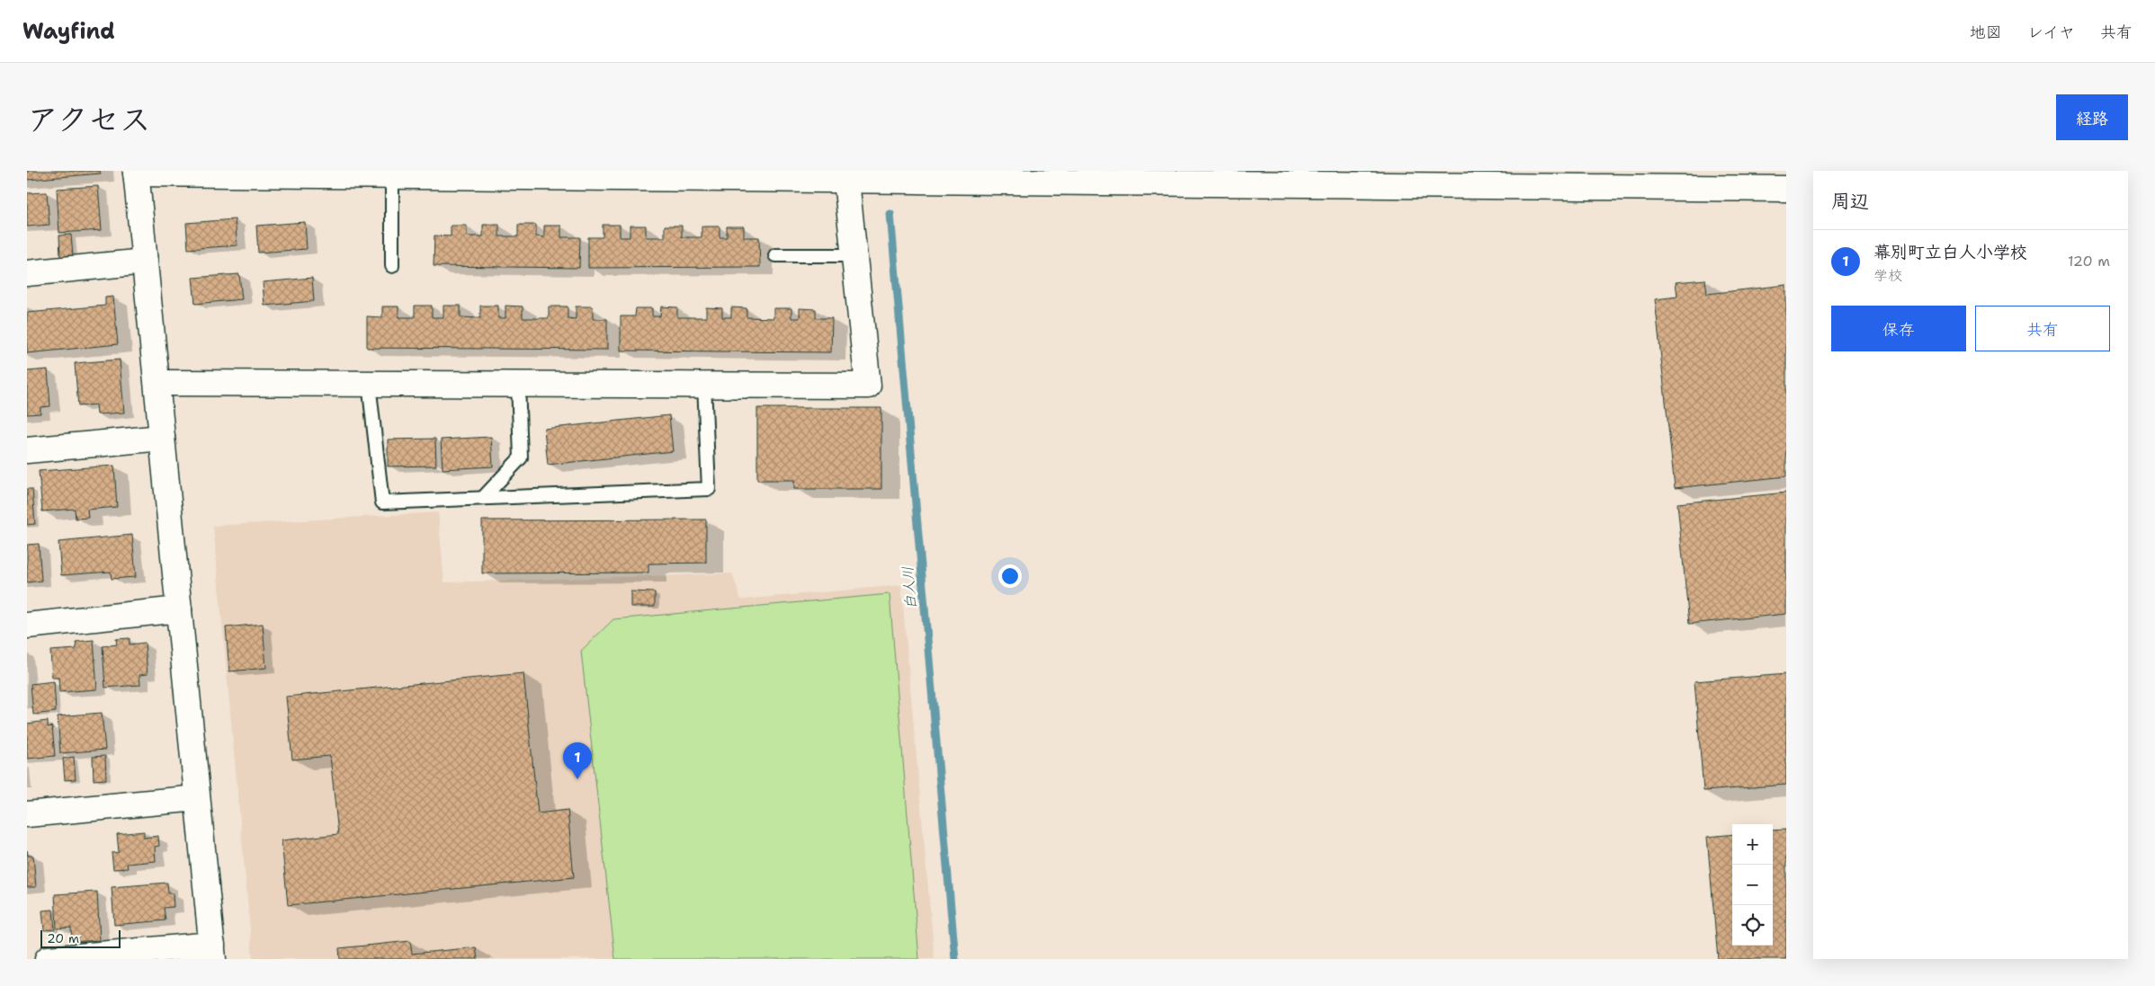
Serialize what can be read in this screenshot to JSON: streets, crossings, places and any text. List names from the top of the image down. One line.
{"water":["白人川"],"scale_bar":"20 m","page":{"header":"Wayfind","nav":["地図","レイヤ","共有"],"title":"アクセス","buttons":["経路",["保存","共有"]],"heading":"周辺","list":[{"mark":"1","name":"幕別町立白人小学校","note":"学校","value":"120 m"}],"pins":"1","map_buttons":["+","−"],"scale":"20 m"}}
